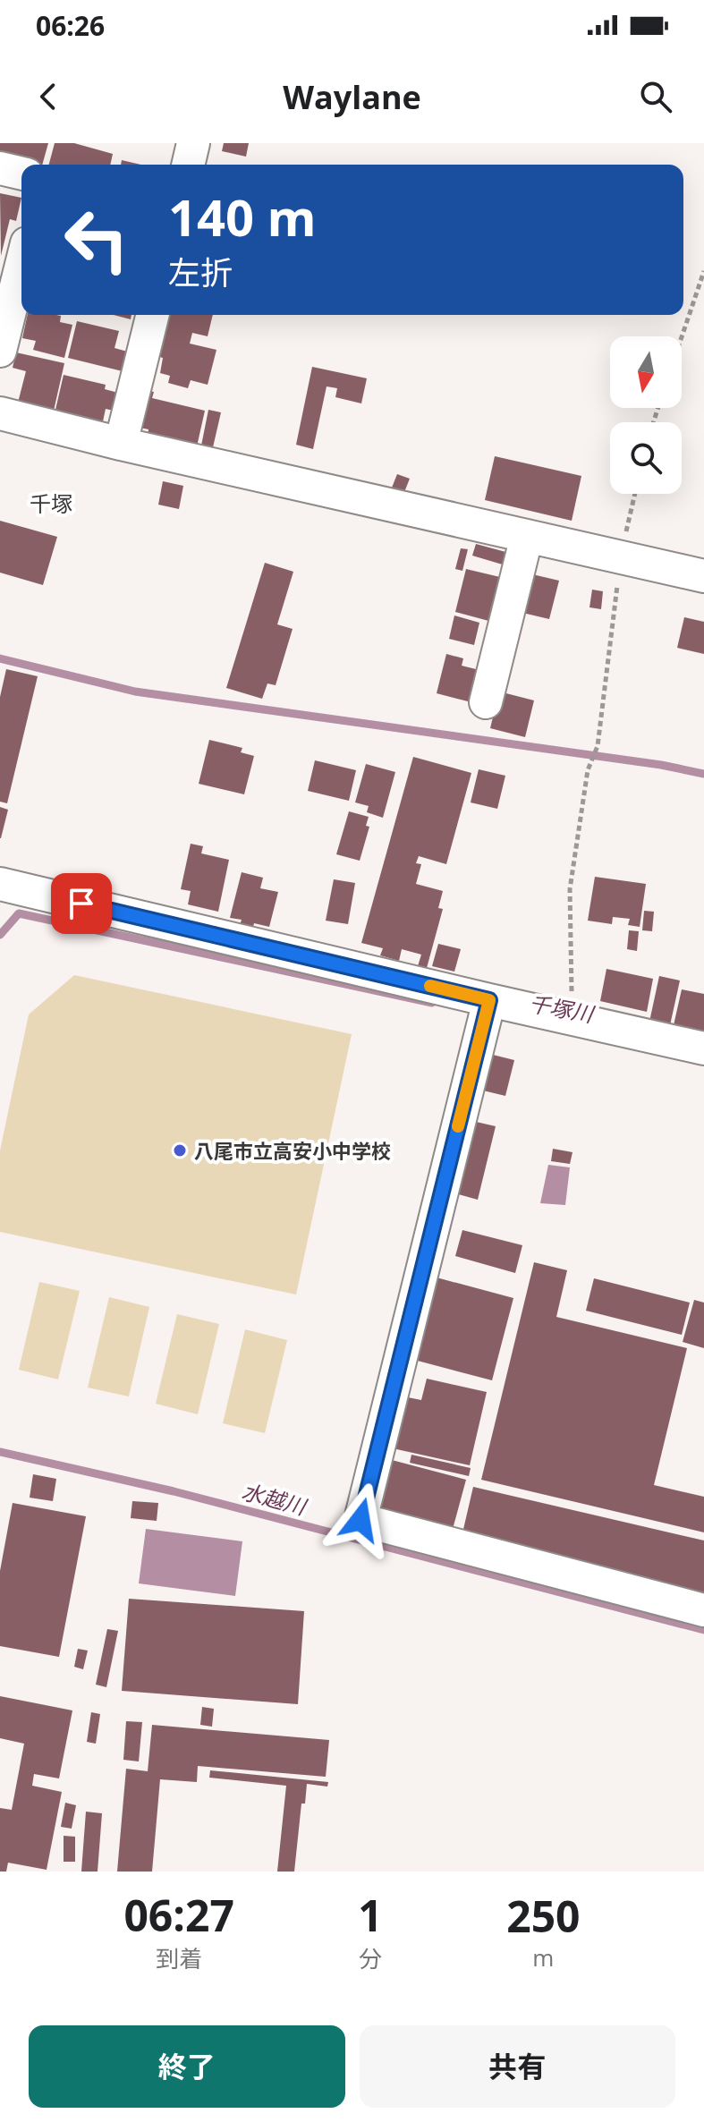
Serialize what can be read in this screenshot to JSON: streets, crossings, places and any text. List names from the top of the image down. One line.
{"districts":["千塚"],"water":["千塚川","水越川"],"places":["八尾市立高安小中学校"],"north":"bottom","page":{"status":"06:26","header":"Waylane","turn":["140 m","左折"],"eta":["06:27","到着","1","分","250","m"],"buttons":["終了","共有"]}}
